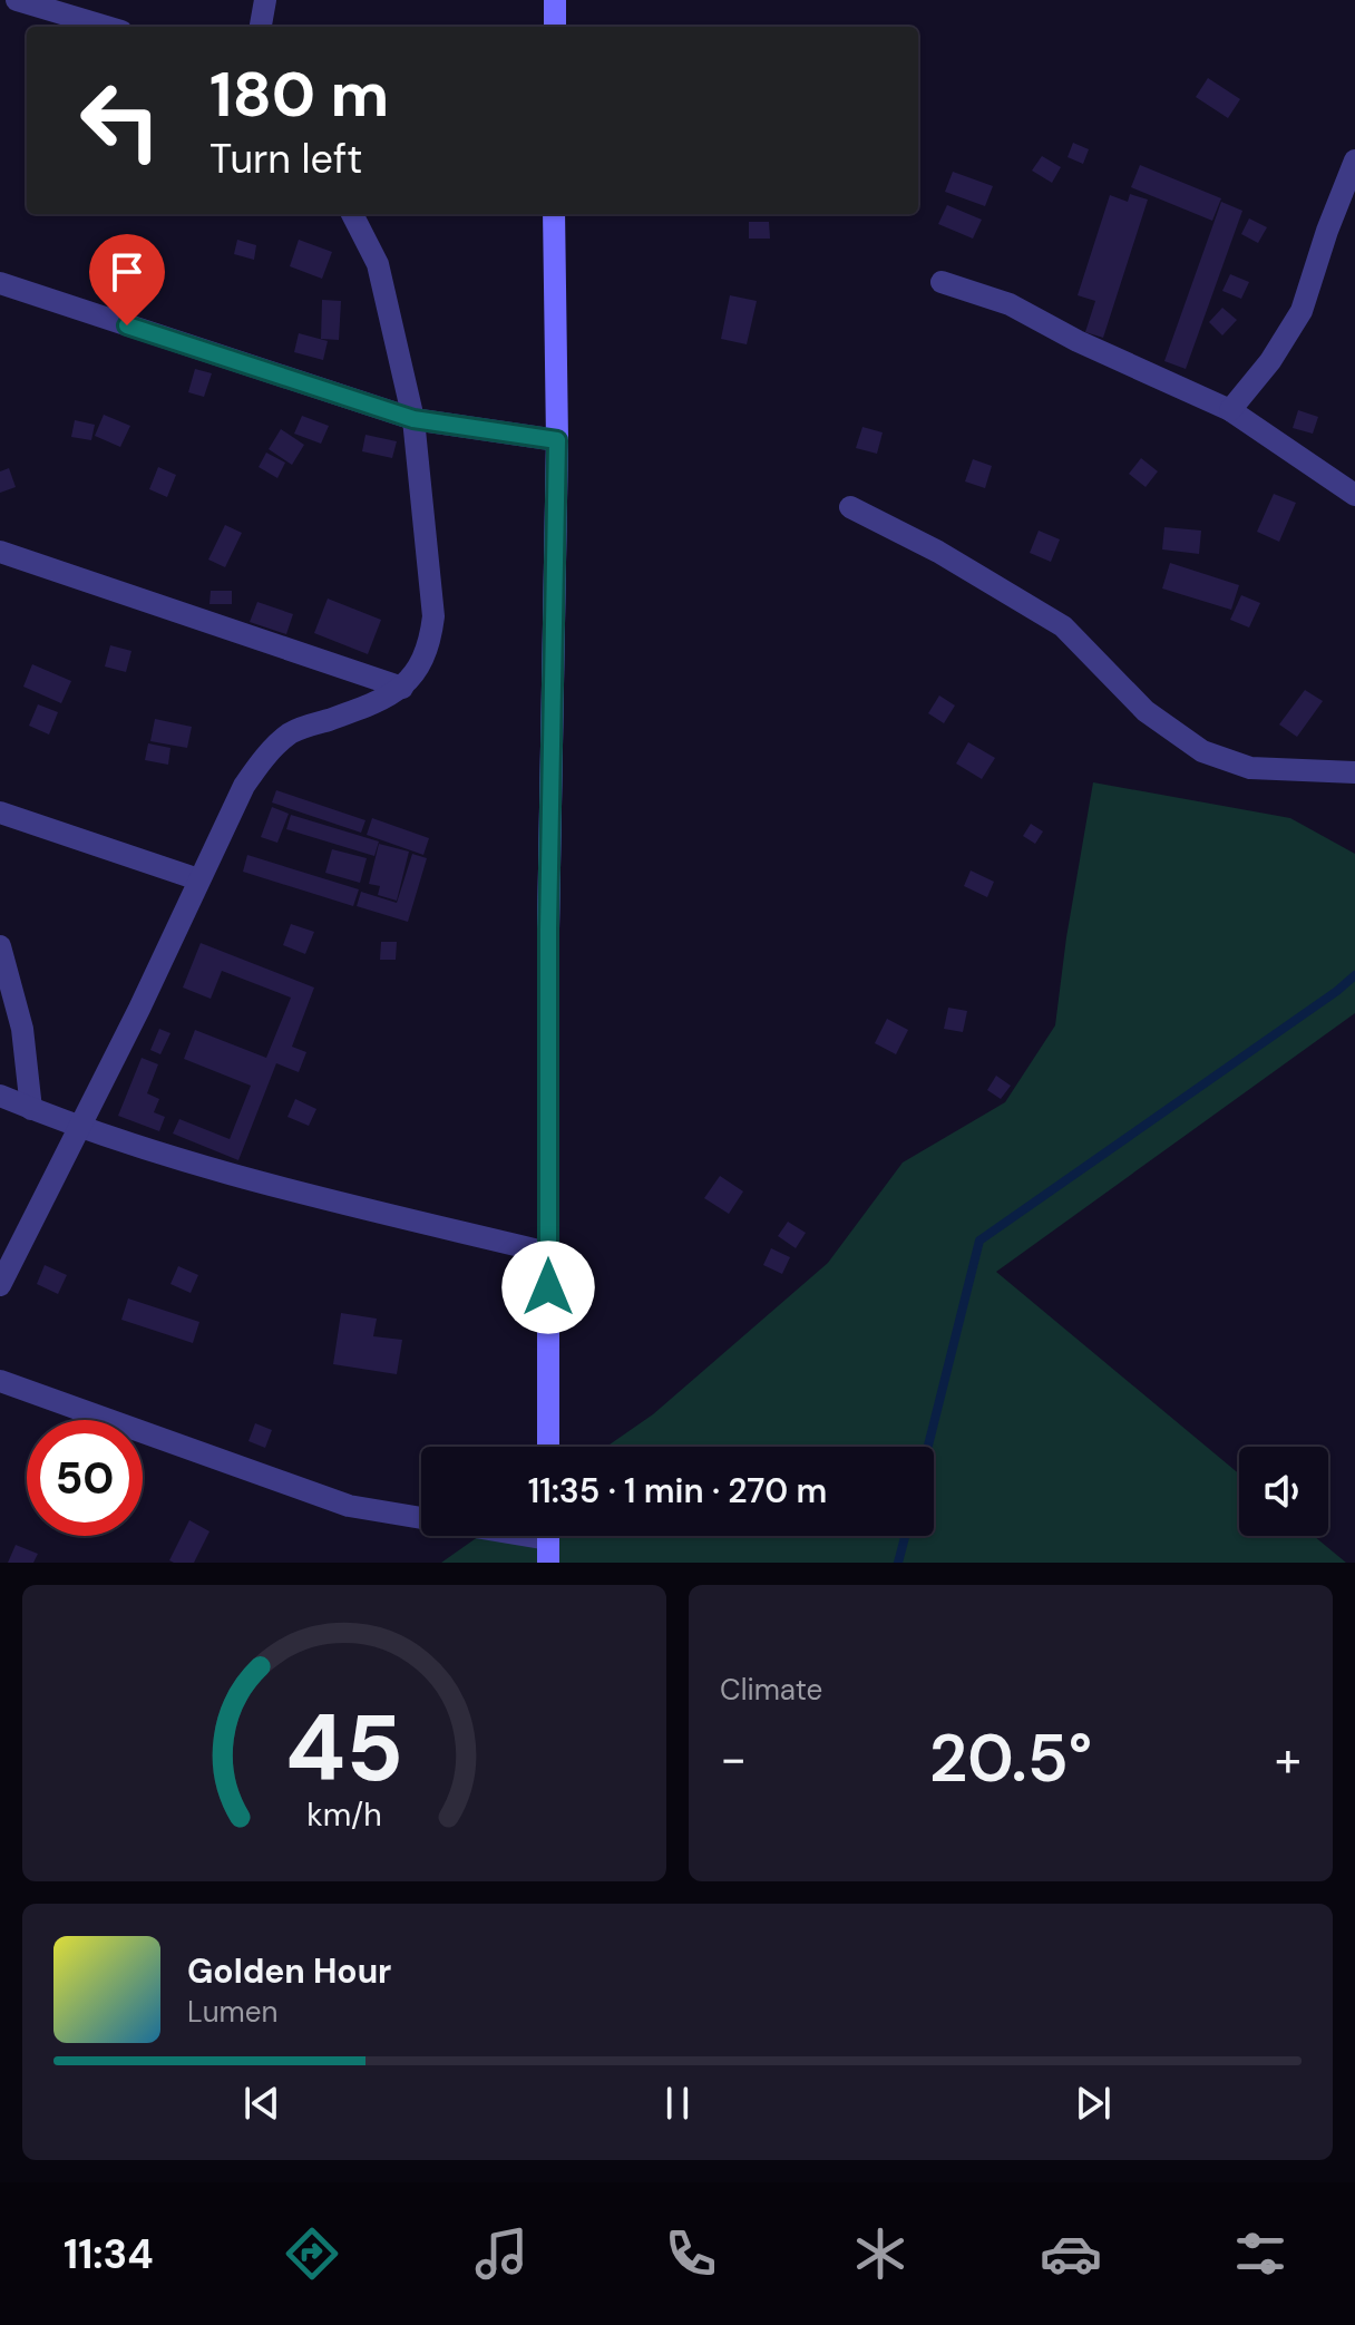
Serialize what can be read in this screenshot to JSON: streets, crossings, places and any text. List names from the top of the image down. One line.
{"page":{"turn":["180 m","Turn left"],"limit":"50","trip":"11:35 · 1 min · 270 m","tile":"Climate","heat":["−","20.5°","+"],"song":["Golden Hour","Lumen"],"tabs":"11:34","gauge":["45","km/h"]}}
